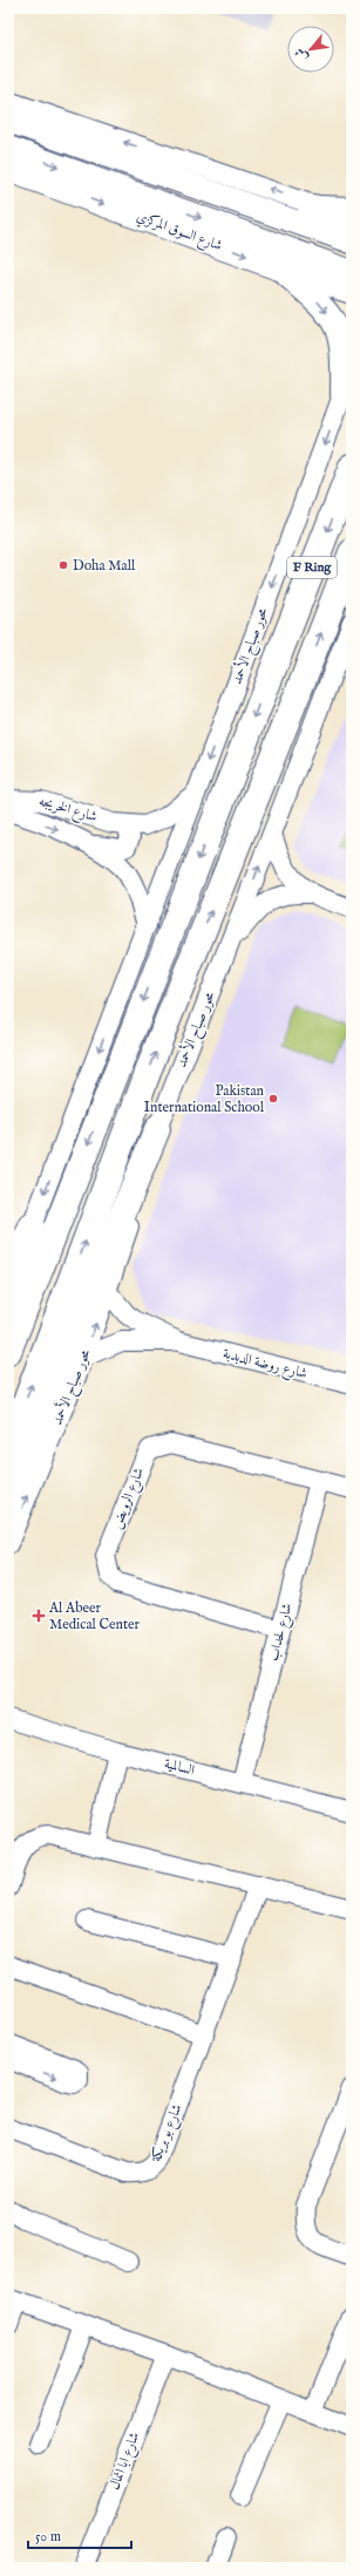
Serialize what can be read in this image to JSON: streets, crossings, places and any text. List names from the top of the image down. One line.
{"streets":{"highway":["F Ring","محور صباح الأحمد"],"main road":["شارع السوق المركزي"],"street":["شارع الخريجه","شارع روضة الدبدبة","شارع الرويض","شارع لحداب","السالمية","شارع بو بريكة","شارع ابا انمال"]},"crossings":[["محور صباح الأحمد","شارع الخريجه"],["محور صباح الأحمد","شارع روضة الدبدبة"],["شارع الرويض","شارع لحداب"],["شارع لحداب","السالمية"]],"places":{"other":["Doha Mall","Pakistan International School"],"health":["Al Abeer Medical Center"]},"scale_bar":"50 m","north":"bottom left"}
